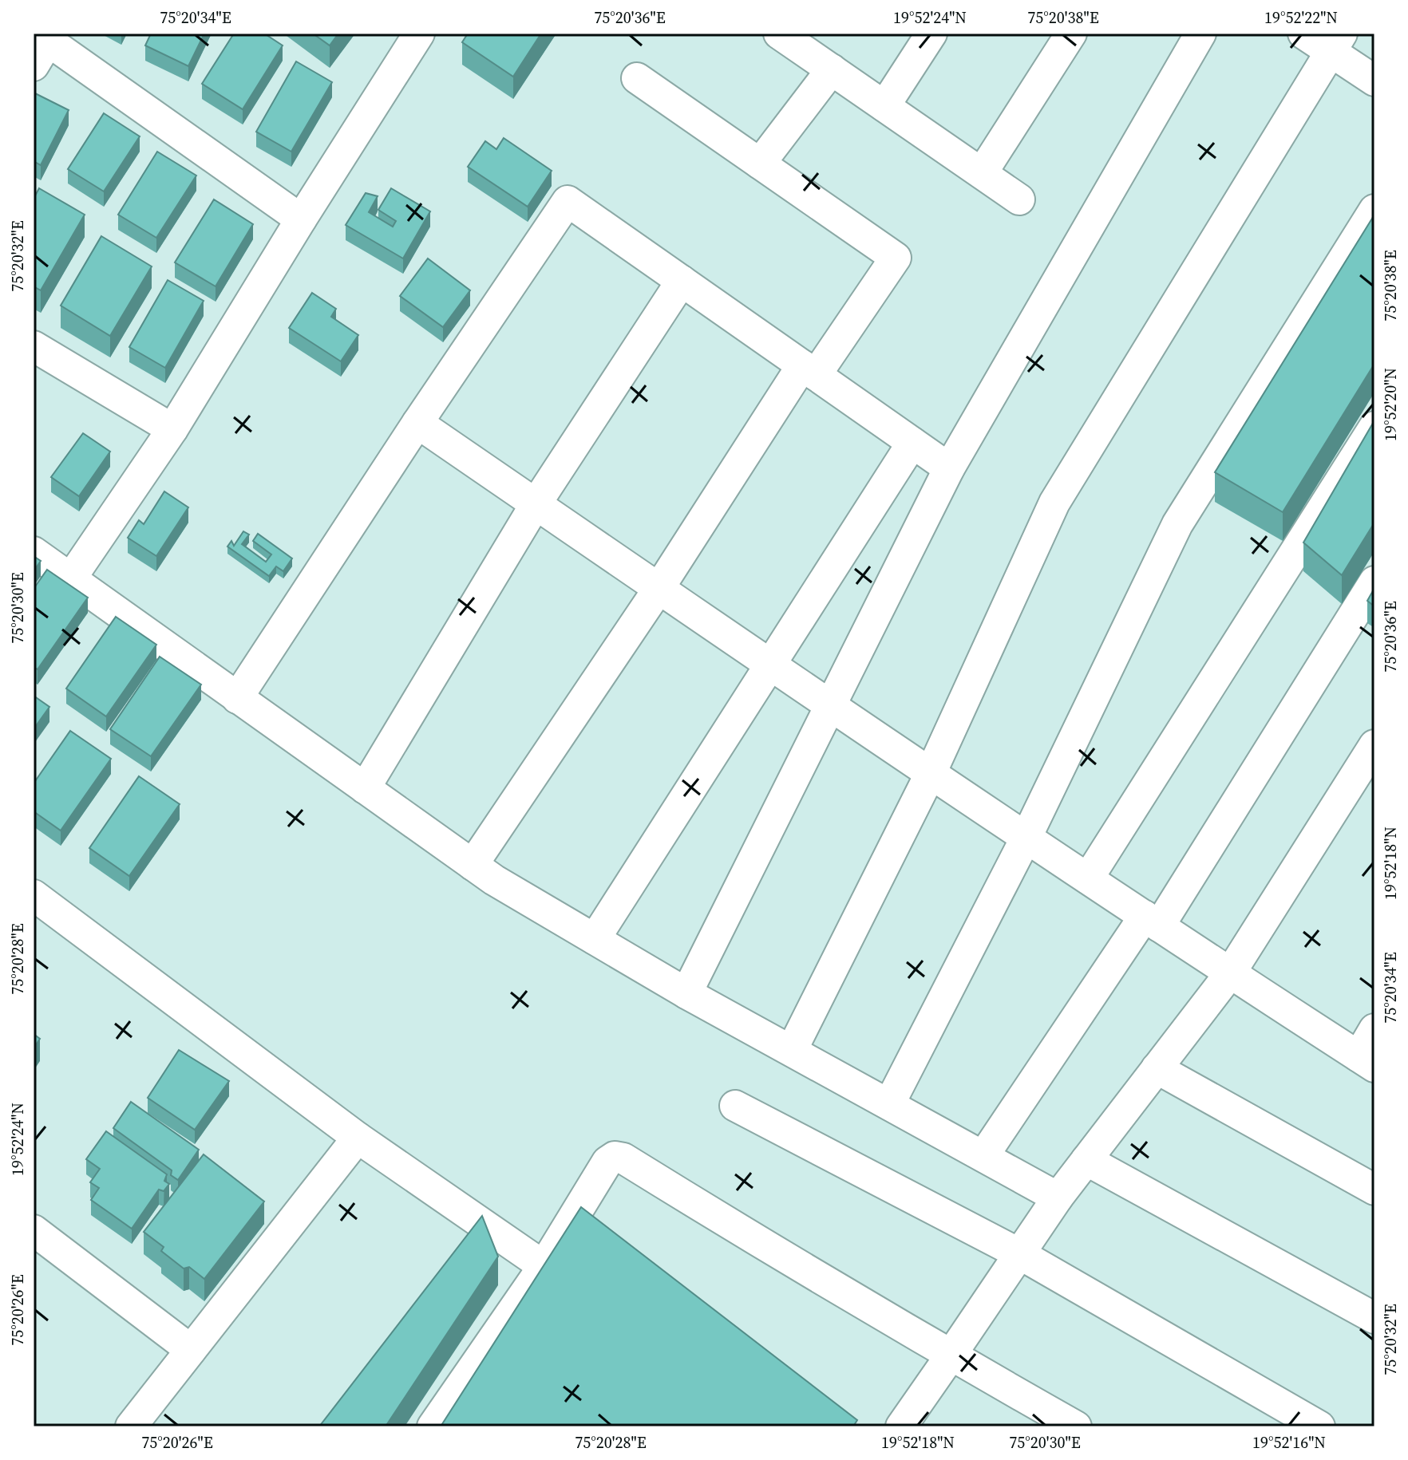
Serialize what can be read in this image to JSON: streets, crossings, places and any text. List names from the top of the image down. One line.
{"coordinates":["75°20'34\"E","75°20'36\"E","19°52'24\"N","75°20'38\"E","19°52'22\"N","75°20'32\"E","19°52'20\"N","75°20'30\"E","19°52'18\"N","75°20'28\"E","75°20'26\"E","19°52'16\"N"]}
